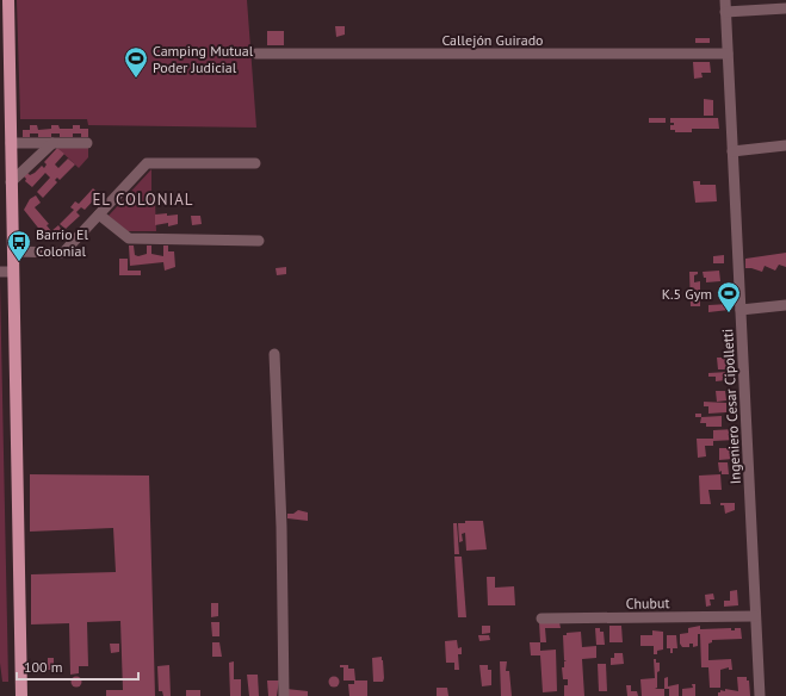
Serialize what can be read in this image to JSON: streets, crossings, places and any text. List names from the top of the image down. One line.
{"streets":{"street":["Callejón Guirado","Ingeniero Cesar Cipolletti","Chubut"]},"crossings":[["Callejón Guirado","Ingeniero Cesar Cipolletti"],["Ingeniero Cesar Cipolletti","Chubut"]],"districts":["EL COLONIAL"],"places":{"sports":["Camping Mutual Poder Judicial","K.5 Gym"],"bus stop":["Barrio El Colonial"]},"scale_bar":"100 m"}
